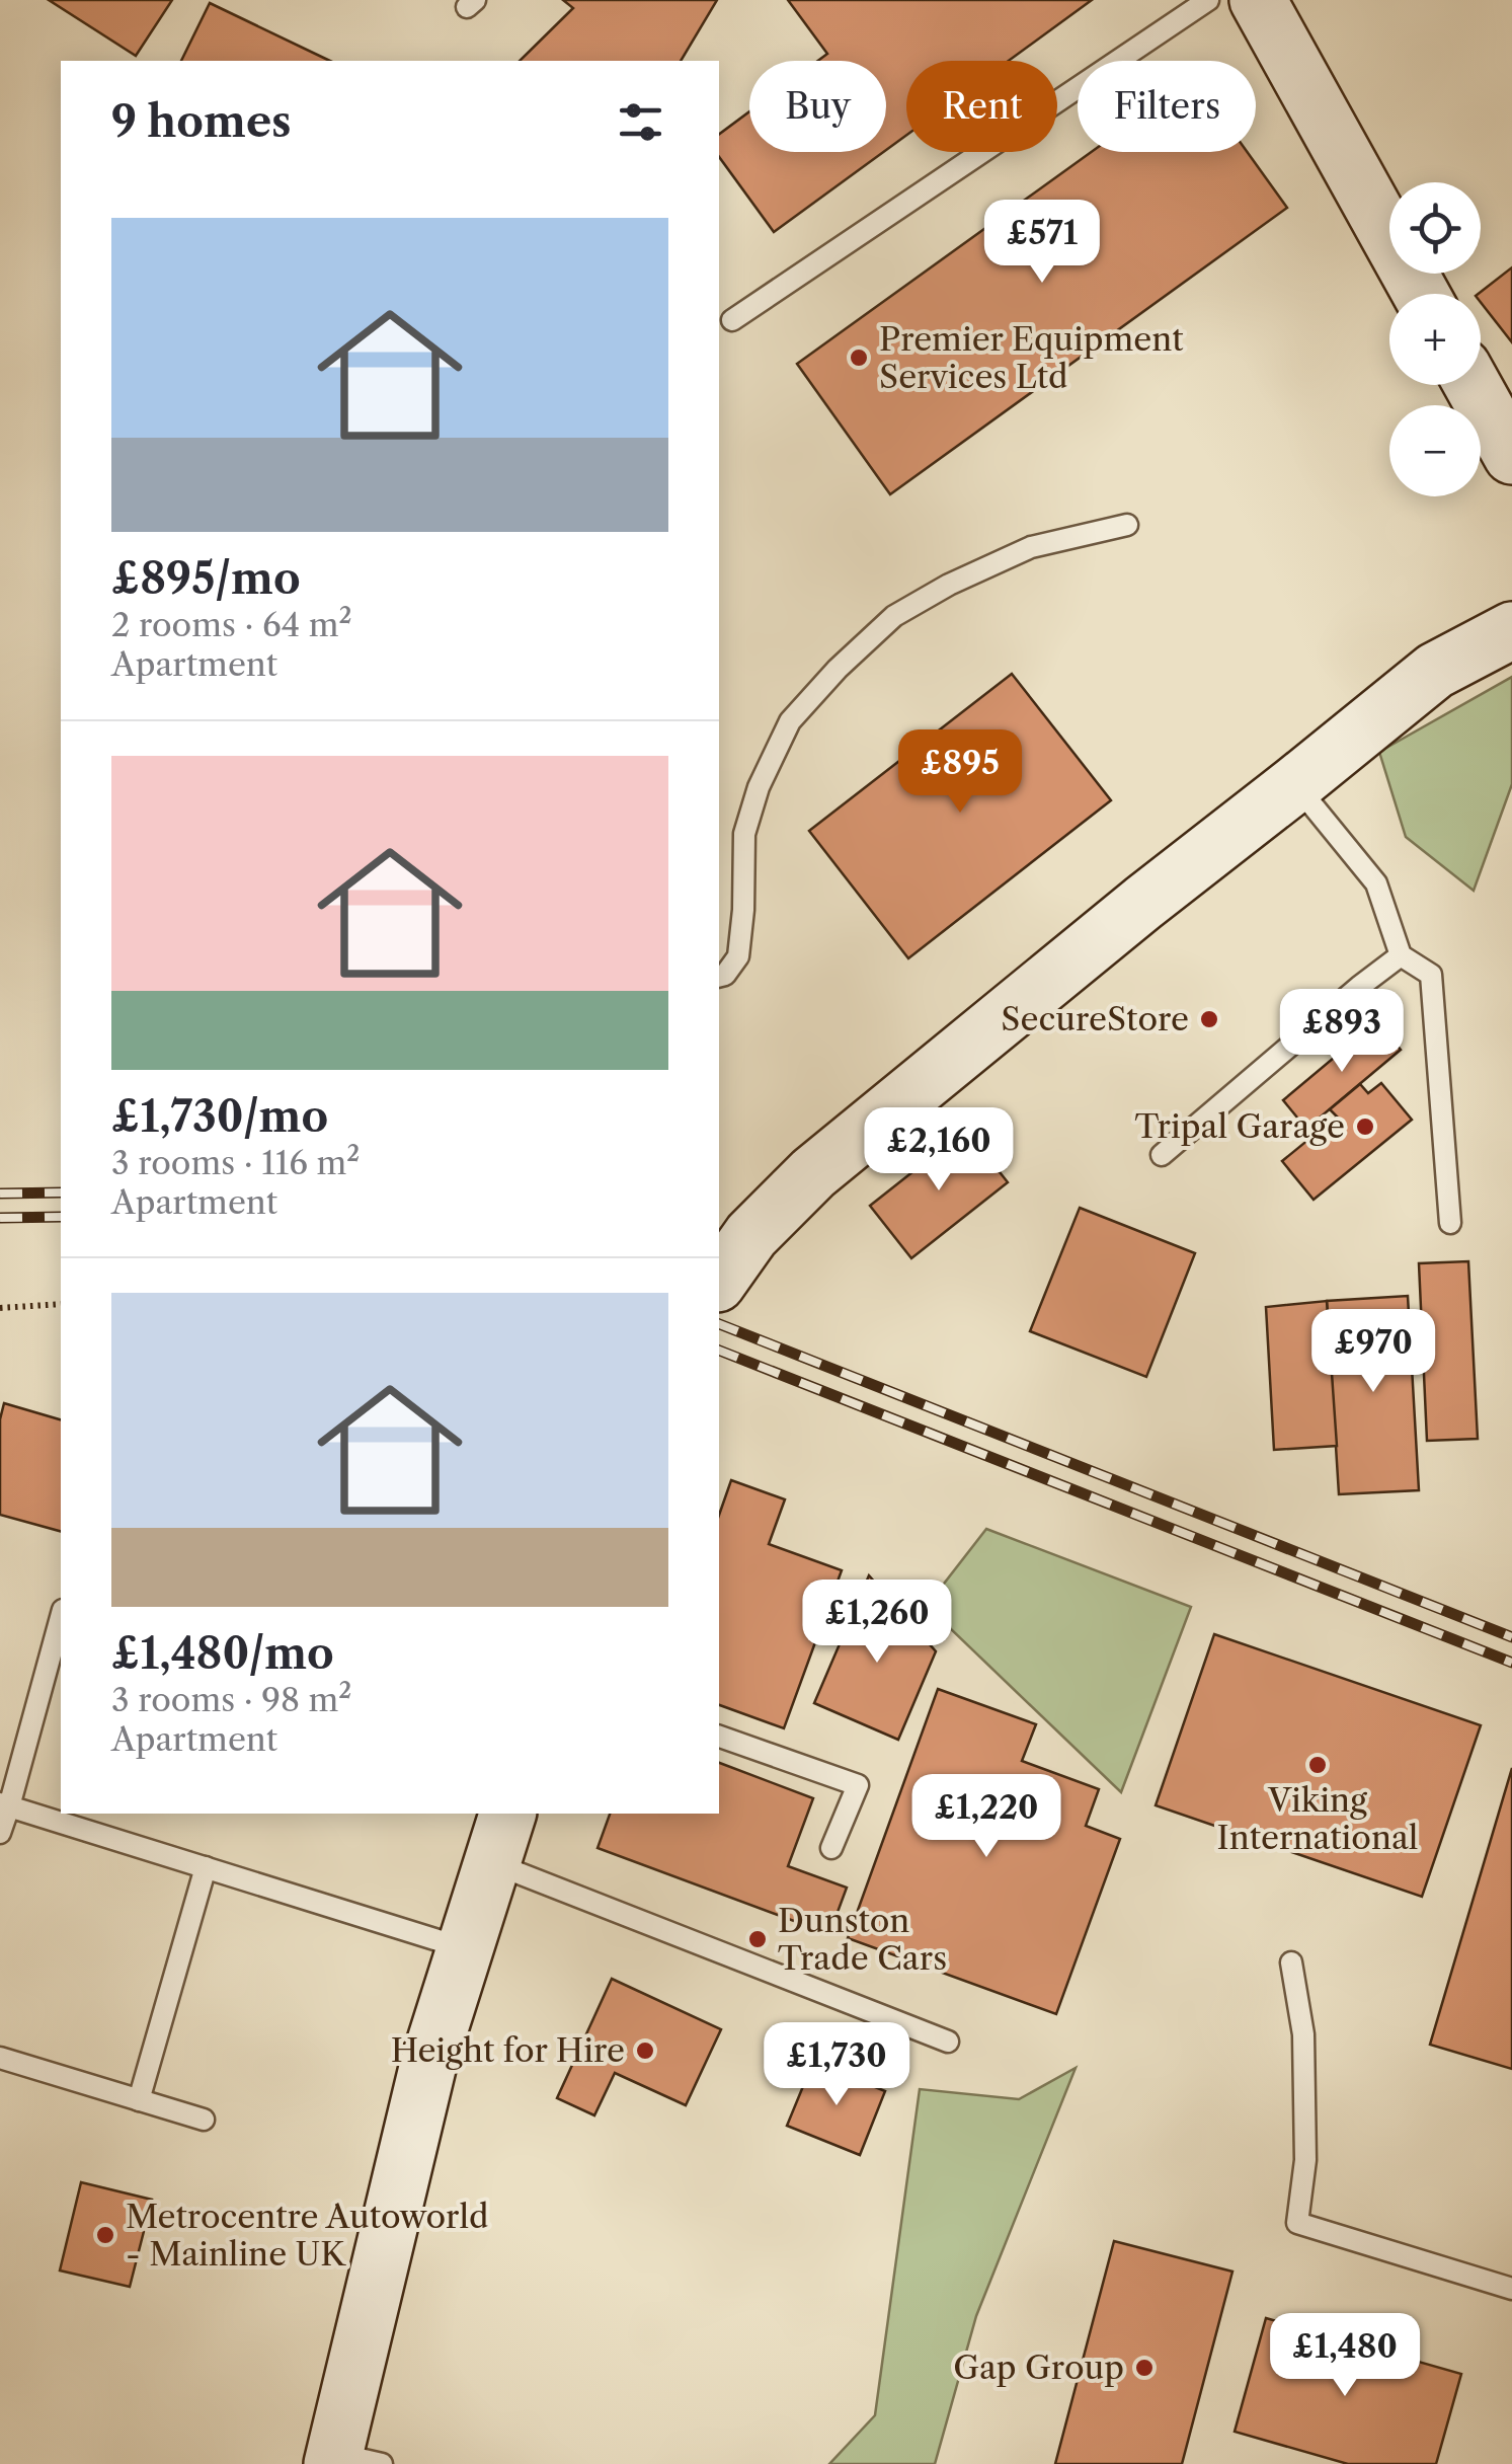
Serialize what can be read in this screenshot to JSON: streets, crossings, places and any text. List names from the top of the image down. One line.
{"places":["Premier Equipment Services Ltd","SecureStore","Tripal Garage","Viking International","Dunston Trade Cars","Height for Hire","Metrocentre Autoworld - Mainline UK","Gap Group"],"page":{"chip":["Buy","Rent","Filters"],"heading":"9 homes","map_buttons":["+","−"],"list":[{"name":"£895/mo","note":"2 rooms · 64 m² · Apartment"},{"name":"£1,730/mo","note":"3 rooms · 116 m² · Apartment"},{"name":"£1,480/mo","note":"3 rooms · 98 m² · Apartment"}],"price":["£571","£895","£893","£2,160","£970","£1,260","£1,220","£1,730","£1,480"]}}
